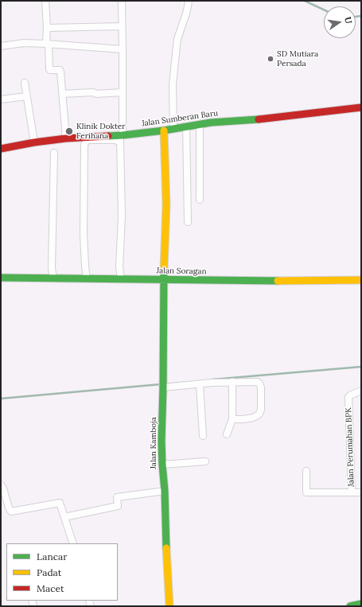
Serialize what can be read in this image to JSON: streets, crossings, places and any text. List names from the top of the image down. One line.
{"streets":{"street":["Jalan Sumberan Baru","Jalan Soragan","Jalan Kamboja","Jalan Perumahan BPK"]},"crossings":[["Jalan Sumberan Baru","Jalan Kamboja"],["Jalan Soragan","Jalan Kamboja"]],"places":["SD Mutiara Persada","Klinik Dokter Ferihana"],"legend":["Lancar","Padat","Macet"],"north":"right"}
